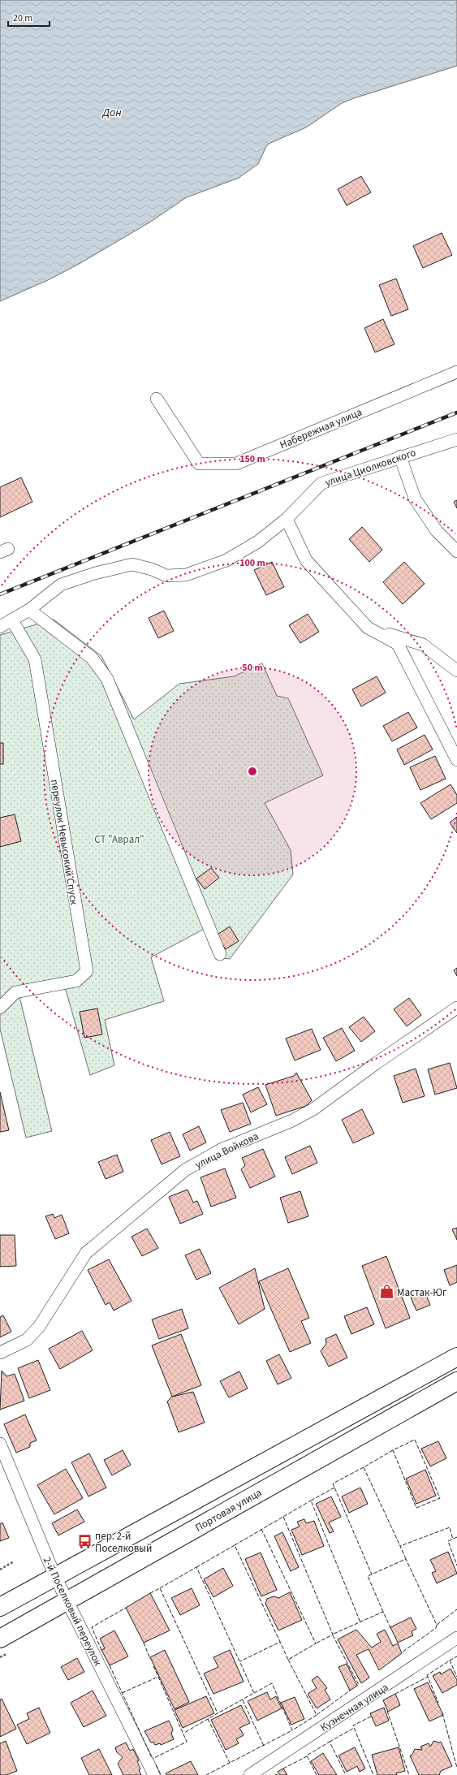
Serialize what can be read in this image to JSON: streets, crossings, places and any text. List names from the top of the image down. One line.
{"streets":{"main road":["Портовая улица"],"street":["Набережная улица","улица Циолковского","переулок Невысокий Спуск","улица Войкова","2-й Поселковый переулок","Кузнечная улица"]},"crossings":[["улица Циолковского","переулок Невысокий Спуск"],["Портовая улица","2-й Поселковый переулок"]],"water":["Дон"],"parks":["СТ \"Аврал\""],"places":{"shop":["Мастак-Юг"],"bus stop":["пер. 2-й Поселковый"]},"scale_bar":"20 m","rings":["150 m","100 m","50 m"]}
